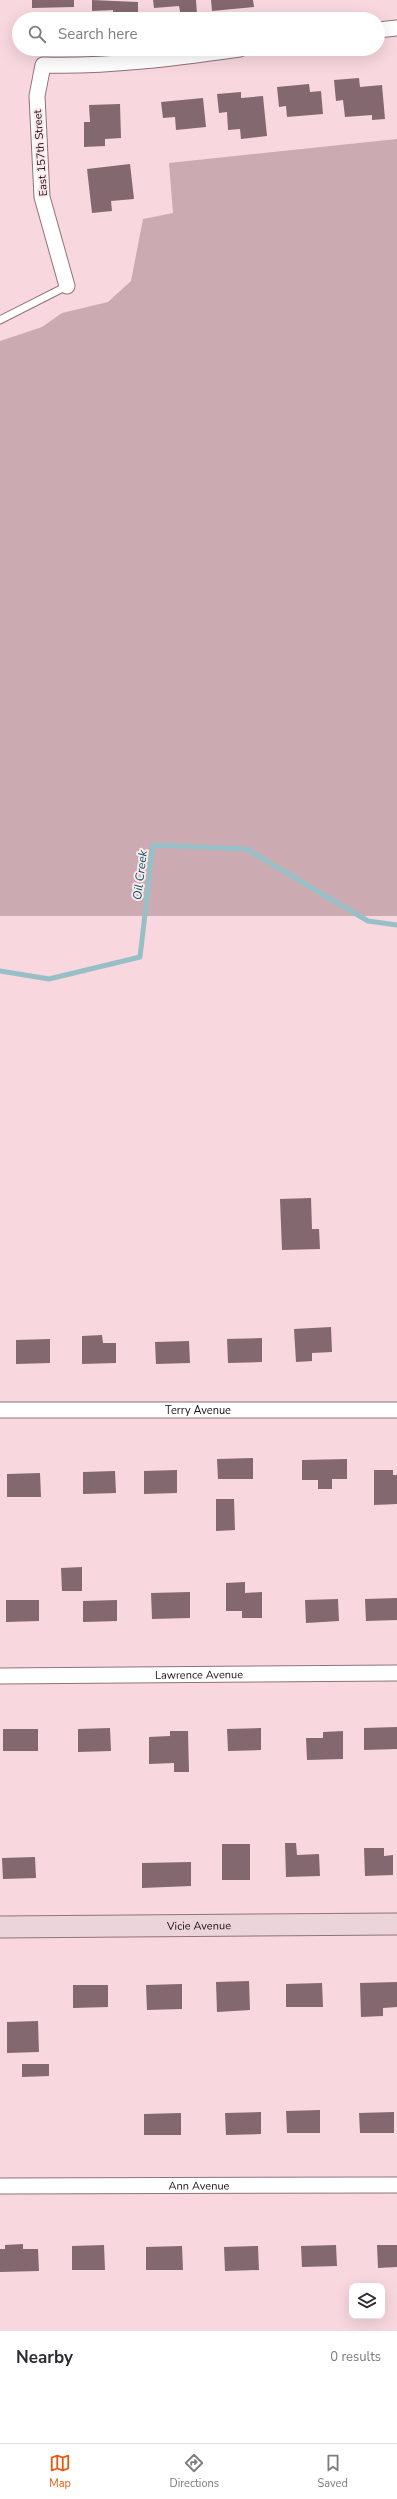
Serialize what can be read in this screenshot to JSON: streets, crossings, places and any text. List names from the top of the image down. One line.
{"streets":{"street":["East 157th Street","Terry Avenue","Lawrence Avenue","Vicie Avenue","Ann Avenue"]},"water":["Oil Creek"],"page":{"search":"Search here","heading":["Nearby","0 results"],"nav":["Map","Directions","Saved"]}}
